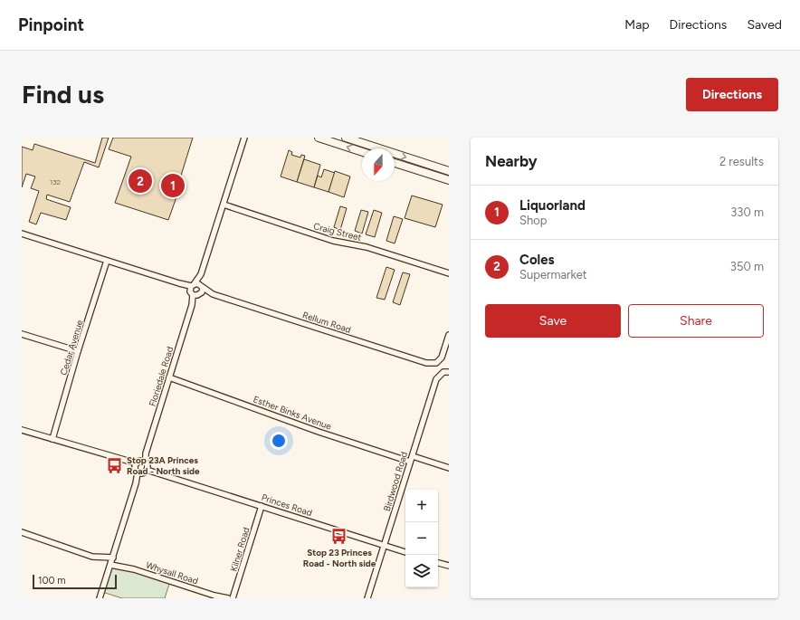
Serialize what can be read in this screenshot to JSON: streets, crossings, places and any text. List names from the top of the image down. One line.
{"streets":{"street":["Craig Street","Rellum Road","Cedar Avenue","Floriedale Road","Esther Binks Avenue","Birdwood Road","Princes Road","Kilner Road","Whysall Road"]},"crossings":[["Craig Street","Floriedale Road"],["Rellum Road","Floriedale Road"],["Cedar Avenue","Princes Road"],["Floriedale Road","Esther Binks Avenue"],["Floriedale Road","Princes Road"],["Floriedale Road","Whysall Road"],["Esther Binks Avenue","Birdwood Road"],["Birdwood Road","Princes Road"],["Princes Road","Kilner Road"]],"places":{"bus stop":["Stop 23A Princes Road - North side","Stop 23 Princes Road - North side"]},"house_numbers":["132"],"scale_bar":"100 m","north":"bottom","page":{"header":"Pinpoint","nav":["Map","Directions","Saved"],"buttons":["Directions",["Save","Share"]],"title":"Find us","heading":["Nearby","2 results"],"pins":["2","1"],"list":[{"mark":"1","name":"Liquorland","note":"Shop","value":"330 m"},{"mark":"2","name":"Coles","note":"Supermarket","value":"350 m"}],"map_buttons":["+","−"],"scale":"100 m"}}
